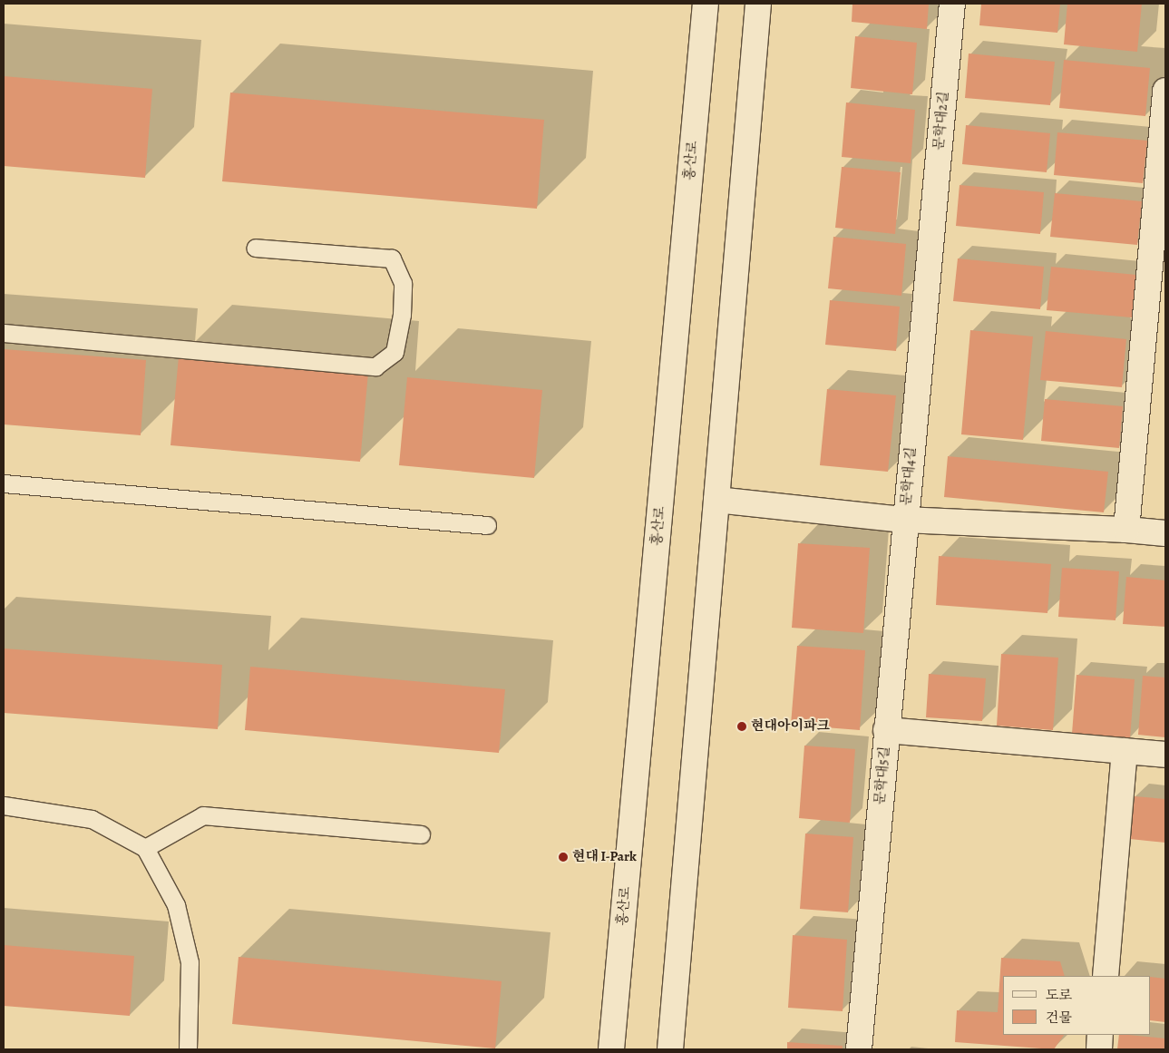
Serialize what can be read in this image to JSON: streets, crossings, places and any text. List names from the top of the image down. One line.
{"streets":{"street":["문학대2길","홍산로","문학대4길","문학대5길"]},"crossings":[["문학대2길","문학대4길"]],"places":["현대아이파크","현대 I-Park"],"legend":["도로","건물"]}
